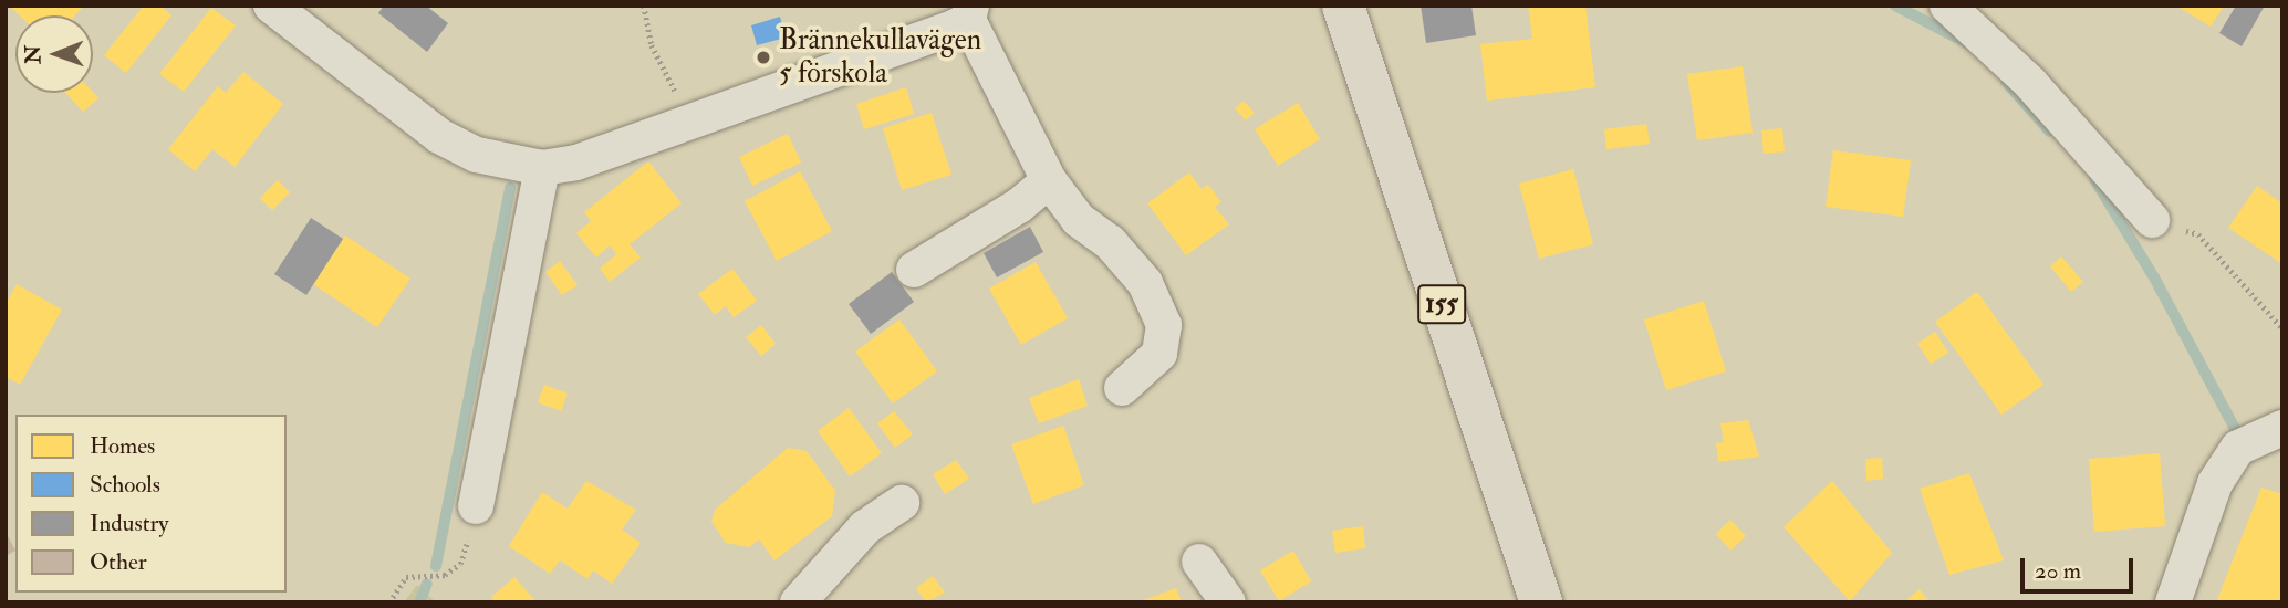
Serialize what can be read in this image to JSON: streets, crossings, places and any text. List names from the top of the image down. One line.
{"streets":{"main road":["155"]},"places":["Brännekullavägen 5 förskola"],"legend":["Homes","Schools","Industry","Other"],"scale_bar":"20 m","north":"left"}
